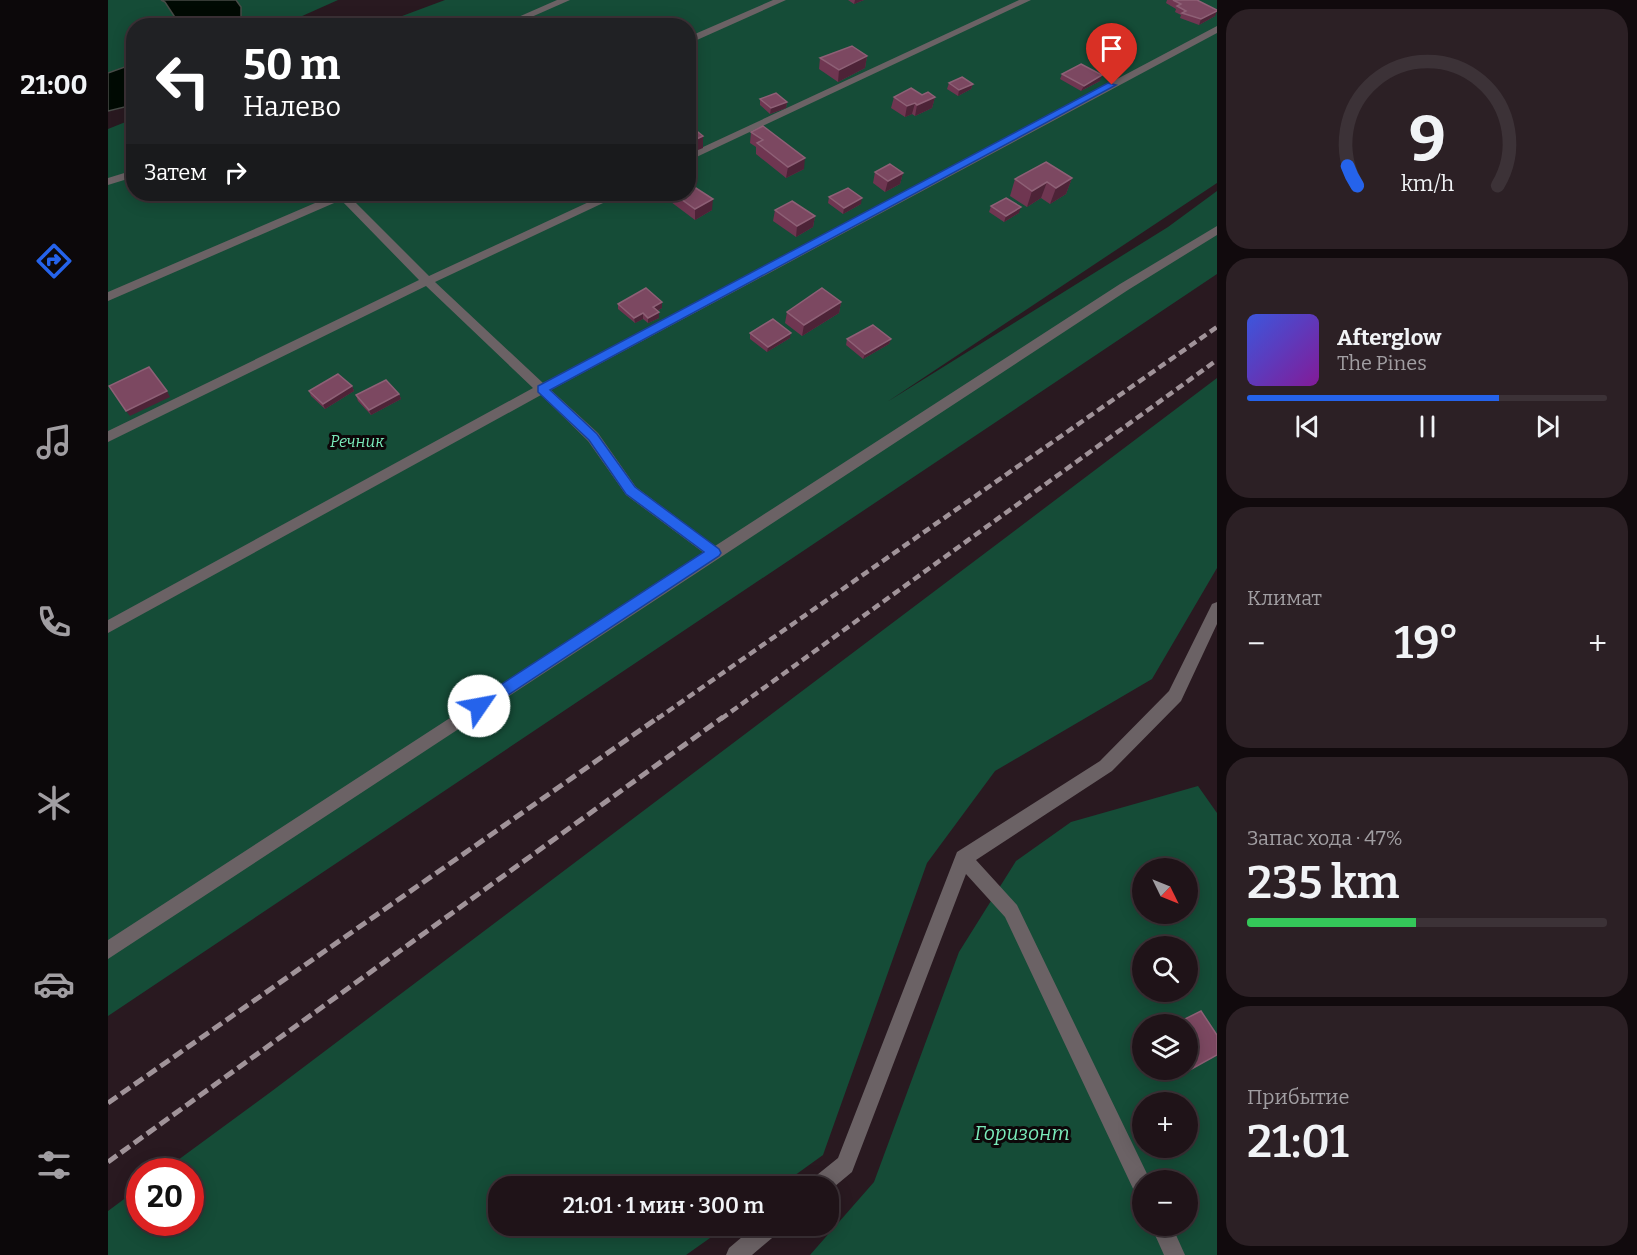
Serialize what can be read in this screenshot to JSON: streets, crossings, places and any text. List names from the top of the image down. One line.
{"parks":["Речник","Горизонт"],"north":"bottom right","page":{"tabs":"21:00","turn":["50 m","Налево"],"then":"Затем","song":["Afterglow","The Pines"],"tile":["Климат",["Запас хода · 47%","235 km"],["Прибытие","21:01"]],"heat":["−","19°","+"],"map_buttons":["+","−"],"limit":"20","trip":"21:01 · 1 мин · 300 m","gauge":["9","km/h"]}}
